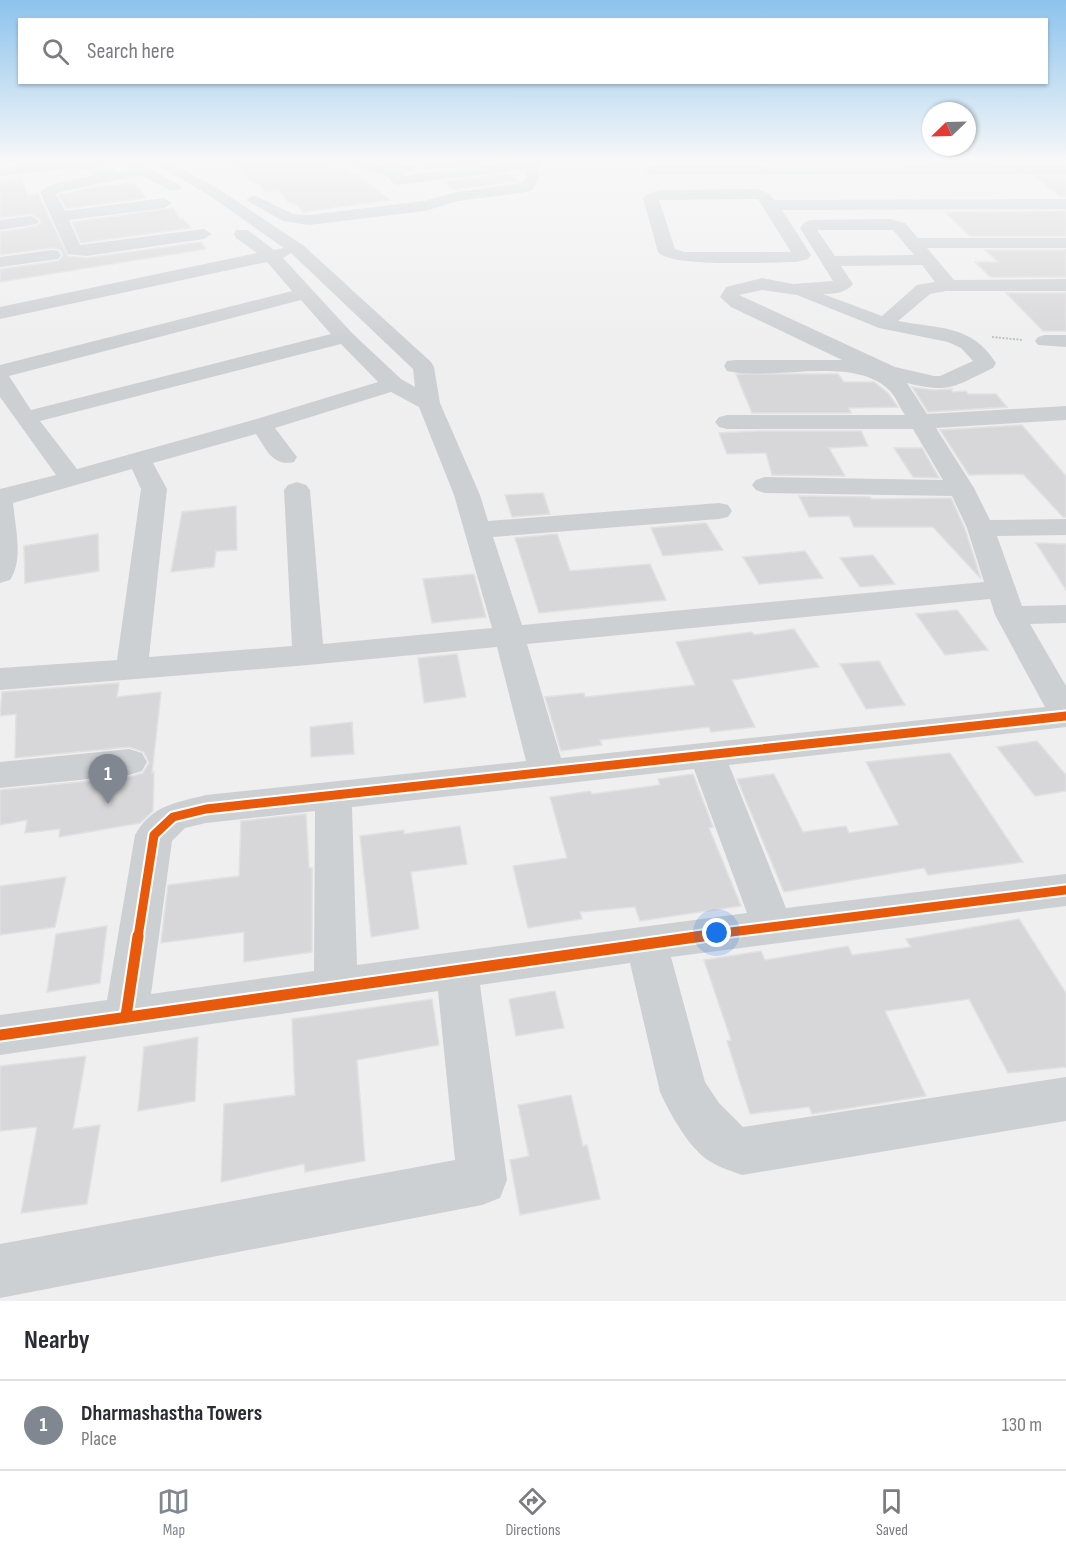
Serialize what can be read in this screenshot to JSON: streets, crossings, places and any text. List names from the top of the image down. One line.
{"north":"bottom left","page":{"search":"Search here","pins":"1","heading":"Nearby","list":[{"mark":"1","name":"Dharmashastha Towers","note":"Place","value":"130 m"}],"nav":["Map","Directions","Saved"]}}
